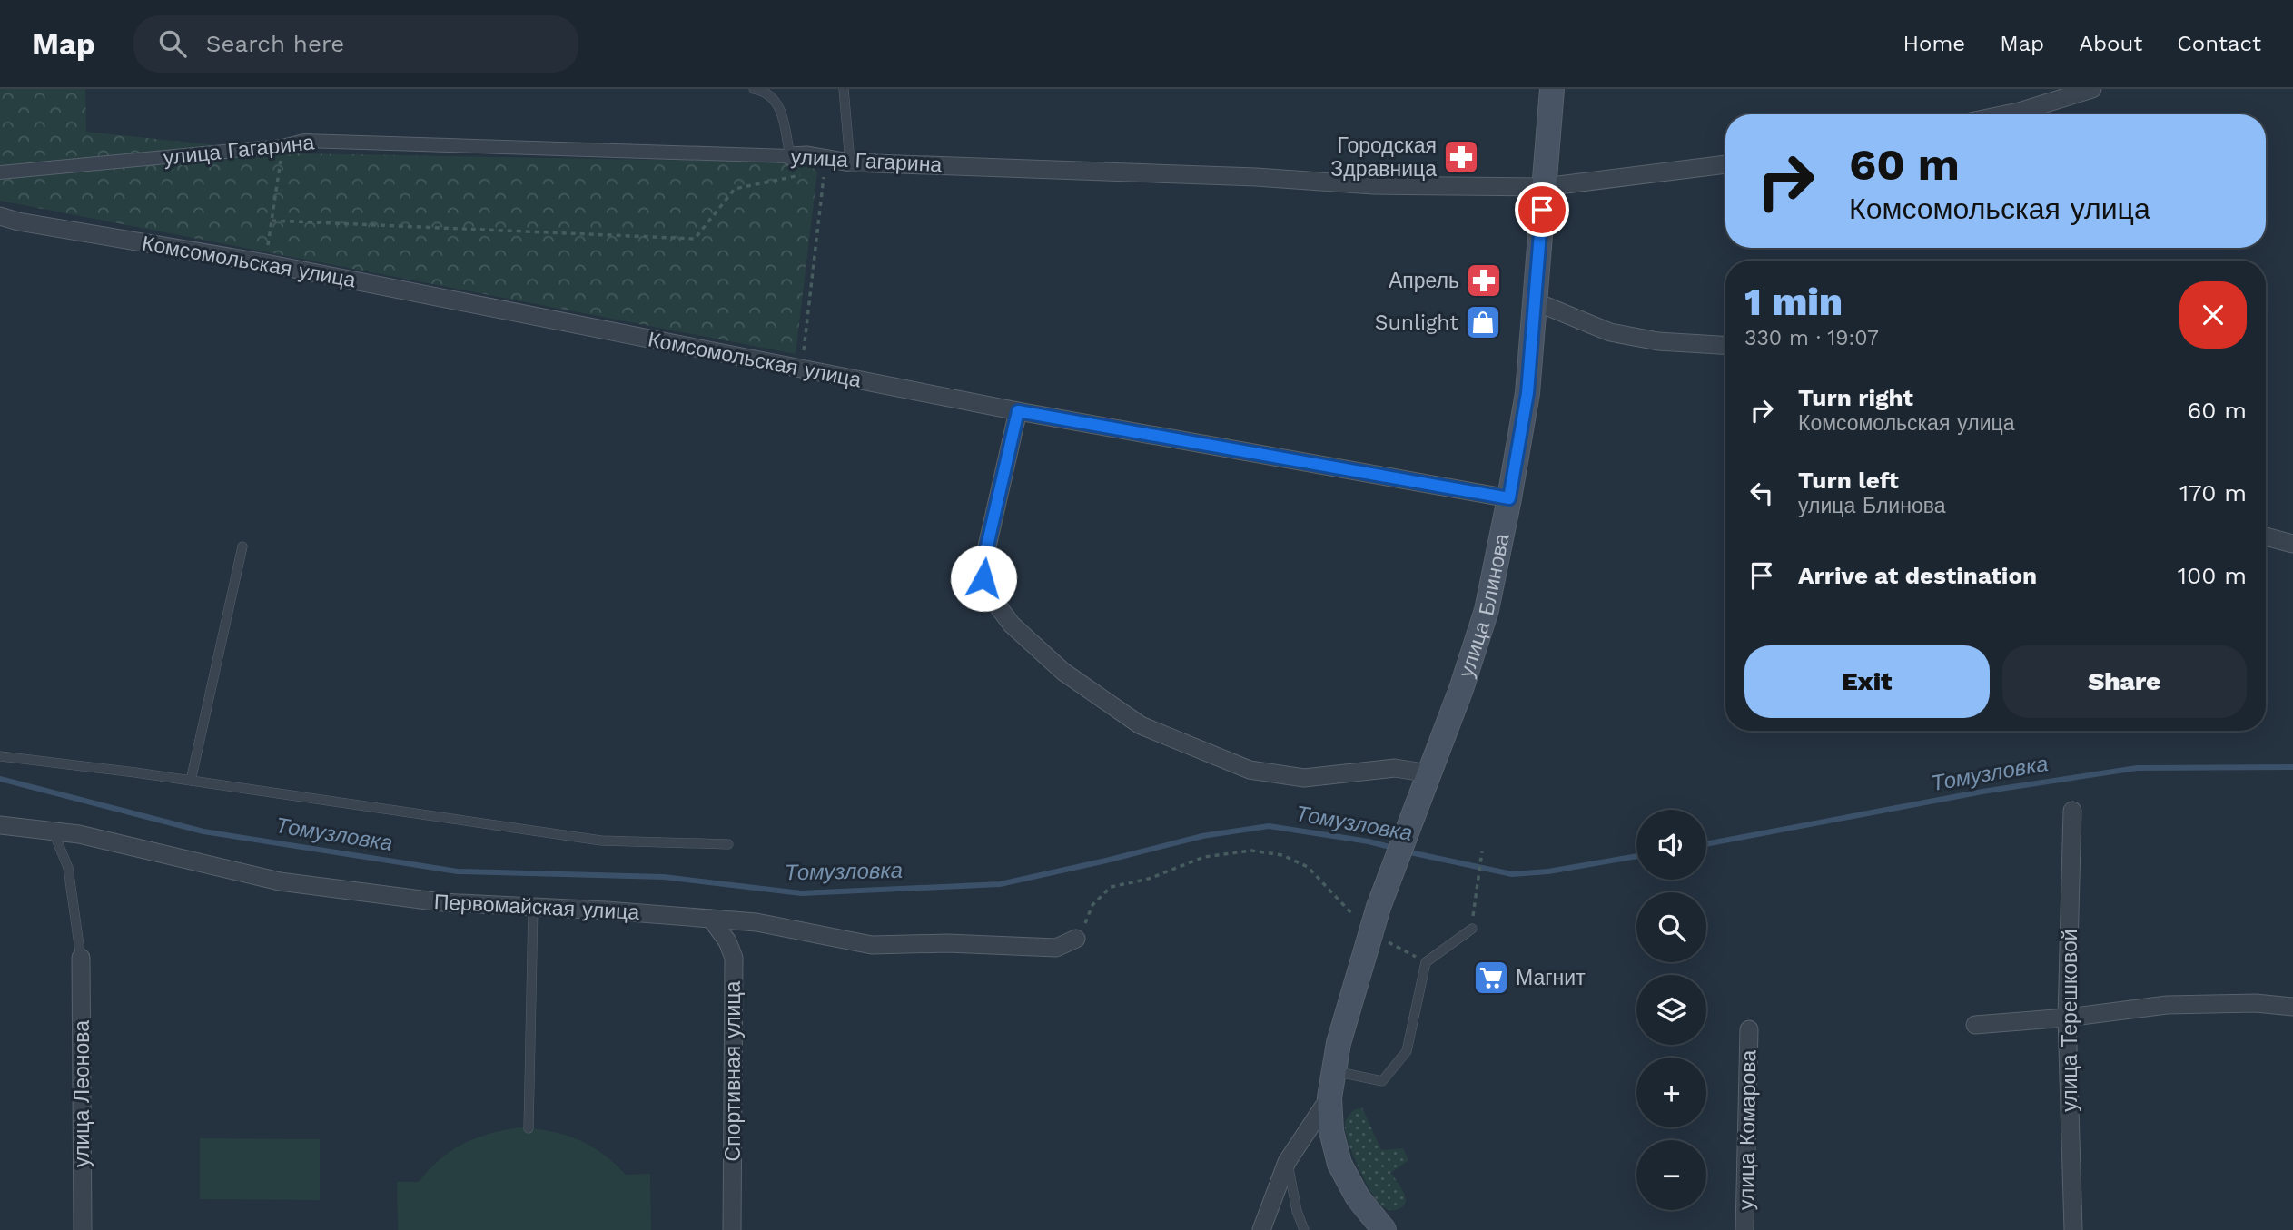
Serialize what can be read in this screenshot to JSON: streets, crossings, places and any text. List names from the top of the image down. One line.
{"streets":{"main road":["улица Блинова"],"street":["улица Гагарина","Комсомольская улица","Первомайская улица","улица Терешковой","Спортивная улица","улица Леонова","улица Комарова"]},"crossings":[["улица Гагарина","улица Блинова"],["Комсомольская улица","улица Блинова"],["Первомайская улица","Спортивная улица"]],"water":["Томузловка"],"places":{"pharmacy":["Городская Здравница","Апрель"],"shop":["Sunlight"],"supermarket":["Магнит"]},"page":{"header":"Map","search":"Search here","nav":["Home","Map","About","Contact"],"turn":["60 m","Комсомольская улица"],"heading":["1 min","330 m · 19:07"],"list":[{"name":"Turn right","note":"Комсомольская улица","value":"60 m"},{"name":"Turn left","note":"улица Блинова","value":"170 m"},{"name":"Arrive at destination","value":"100 m"}],"buttons":["Exit","Share"],"map_buttons":["+","−"]}}
